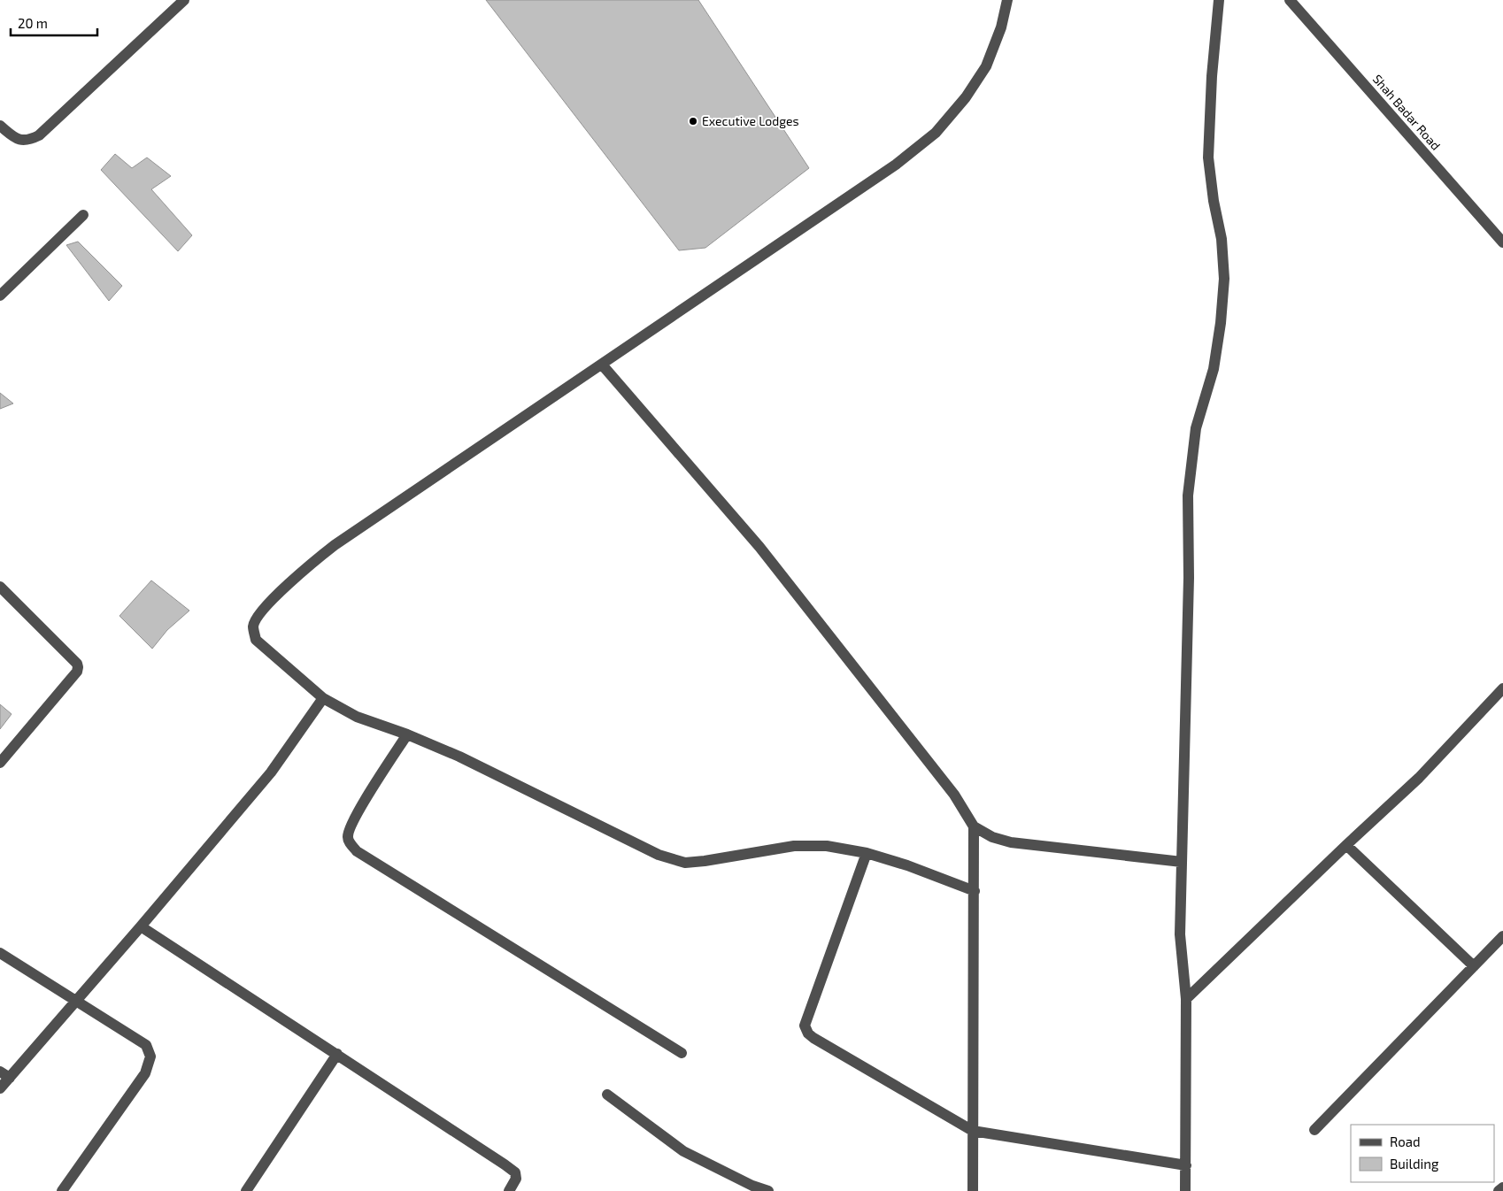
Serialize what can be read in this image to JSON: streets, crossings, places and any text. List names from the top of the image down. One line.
{"streets":{"street":["Shah Badar Road"]},"places":["Executive Lodges"],"legend":["Road","Building"],"scale_bar":"20 m"}
